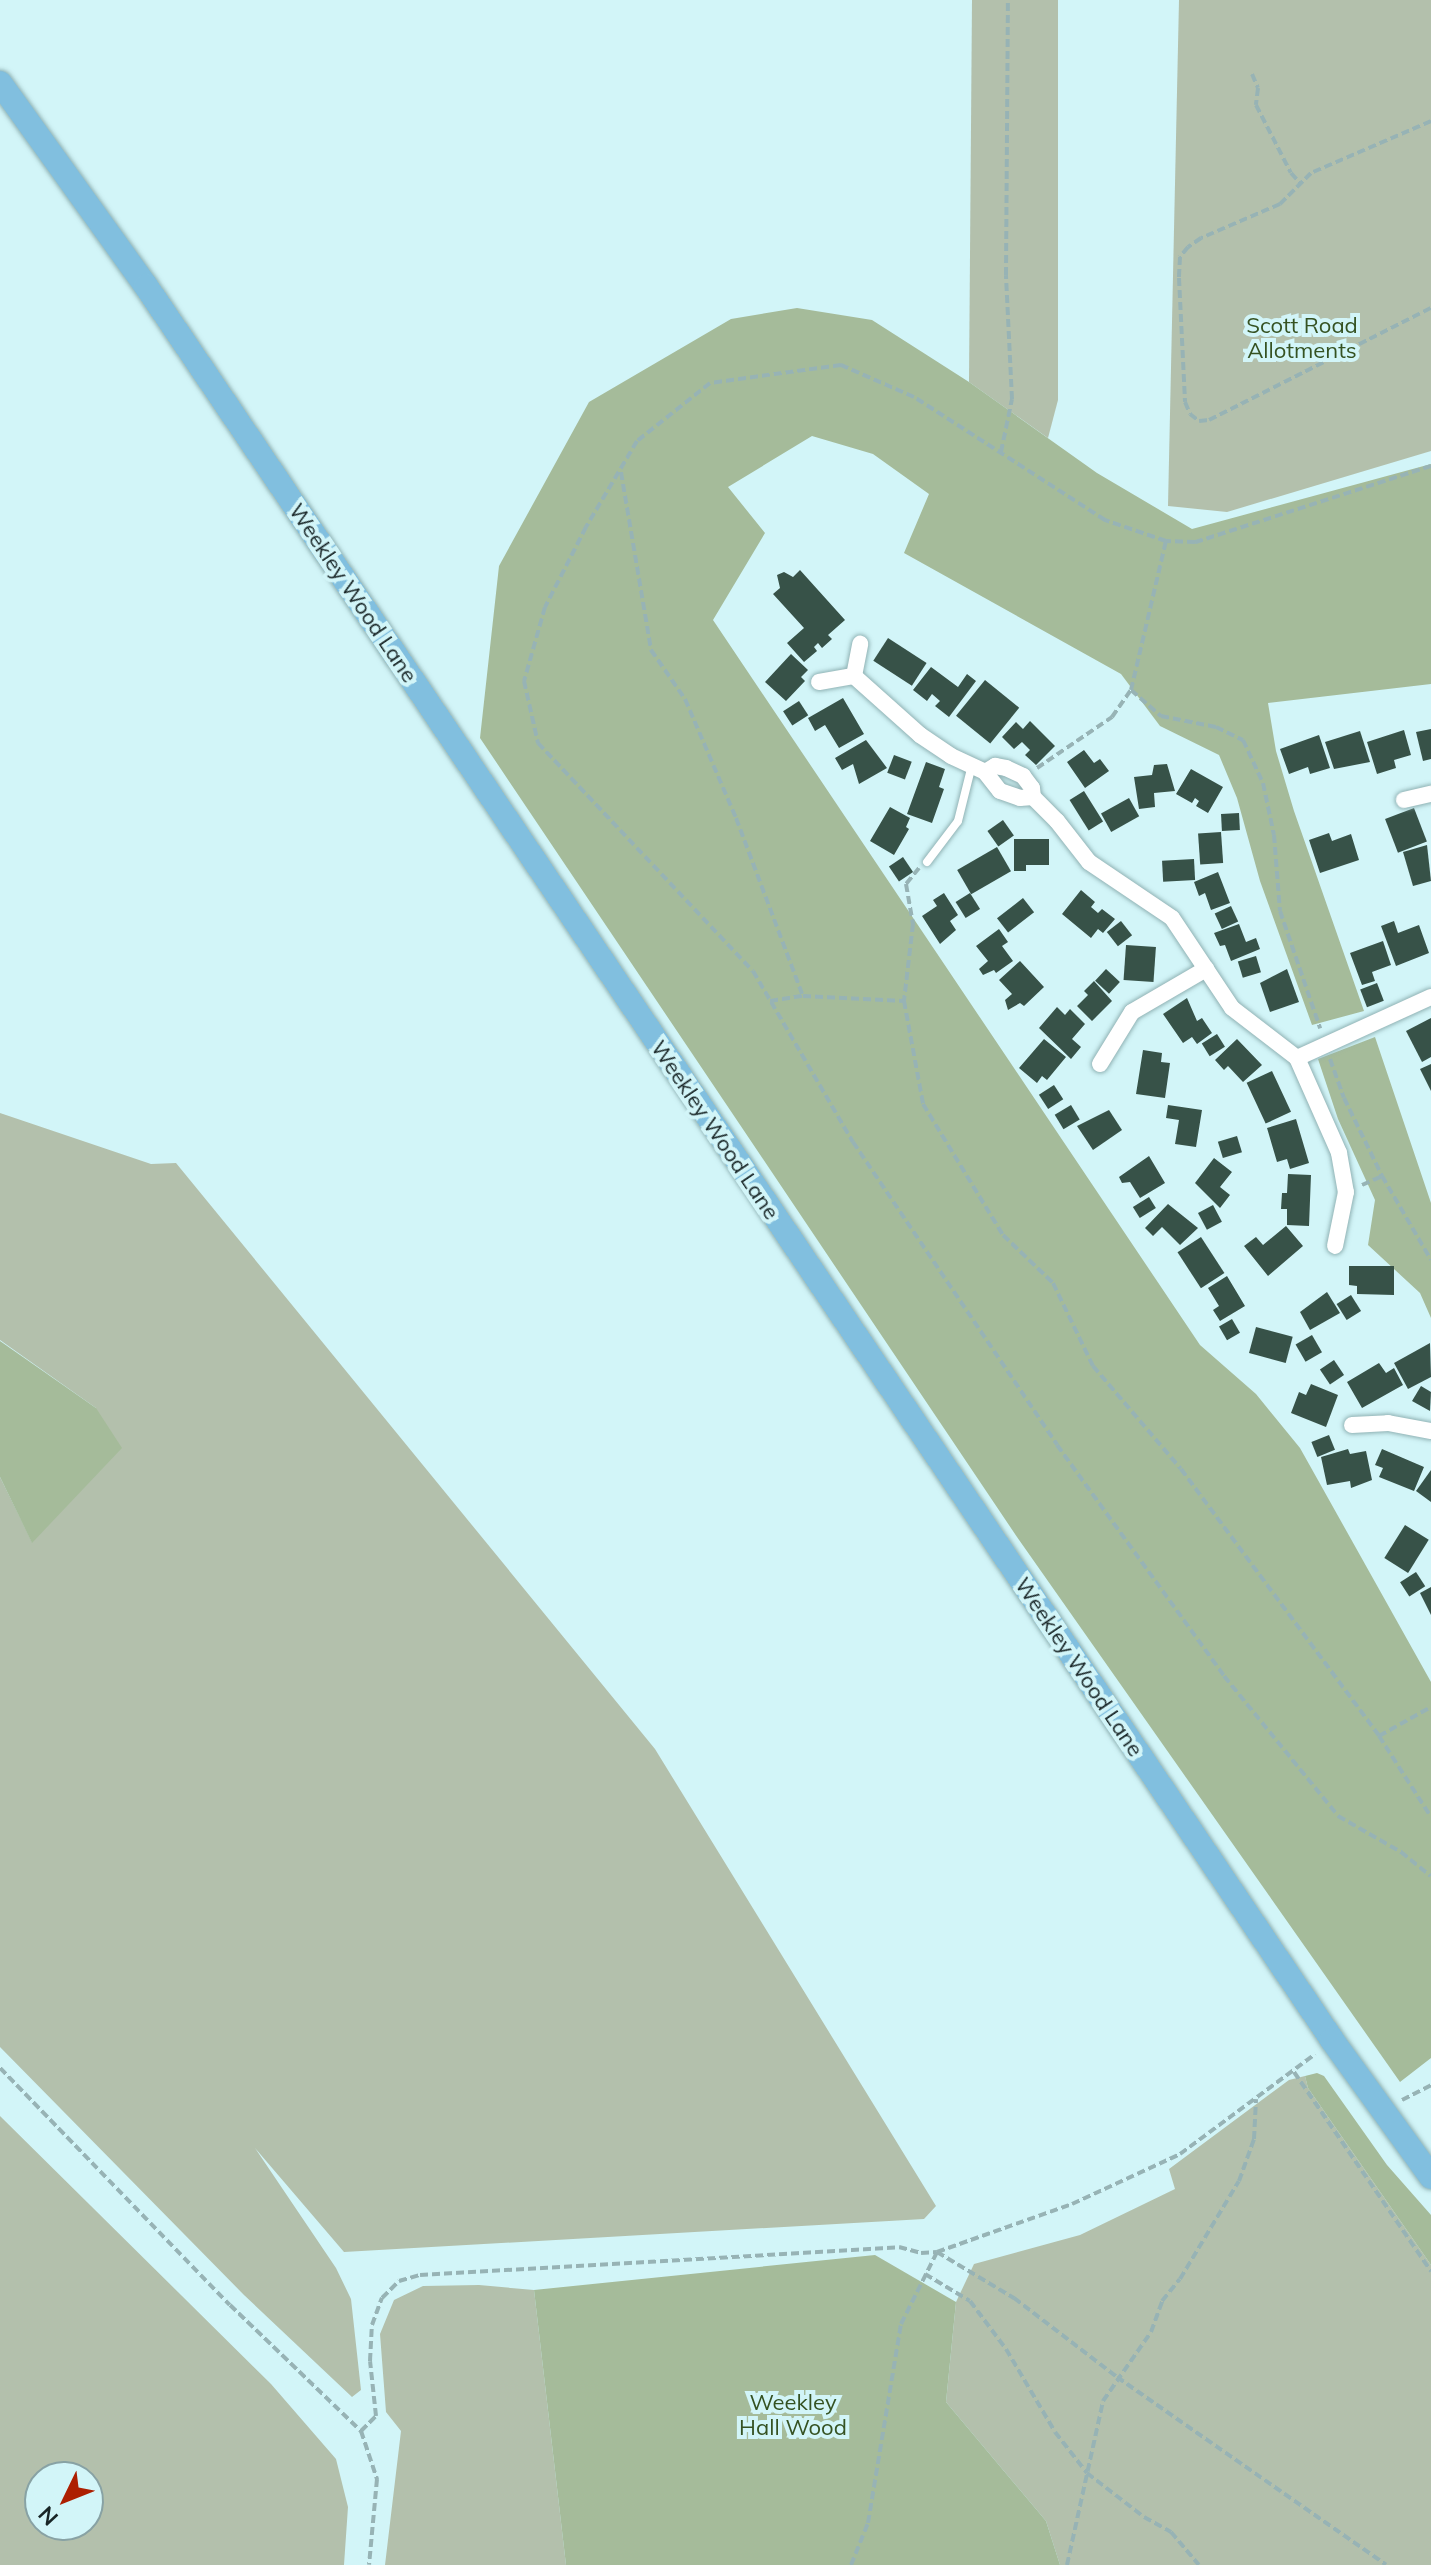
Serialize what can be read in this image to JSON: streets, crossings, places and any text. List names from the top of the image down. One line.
{"streets":{"main road":["Weekley Wood Lane"]},"parks":["Scott Road Allotments","Weekley Hall Wood"],"north":"bottom left"}
